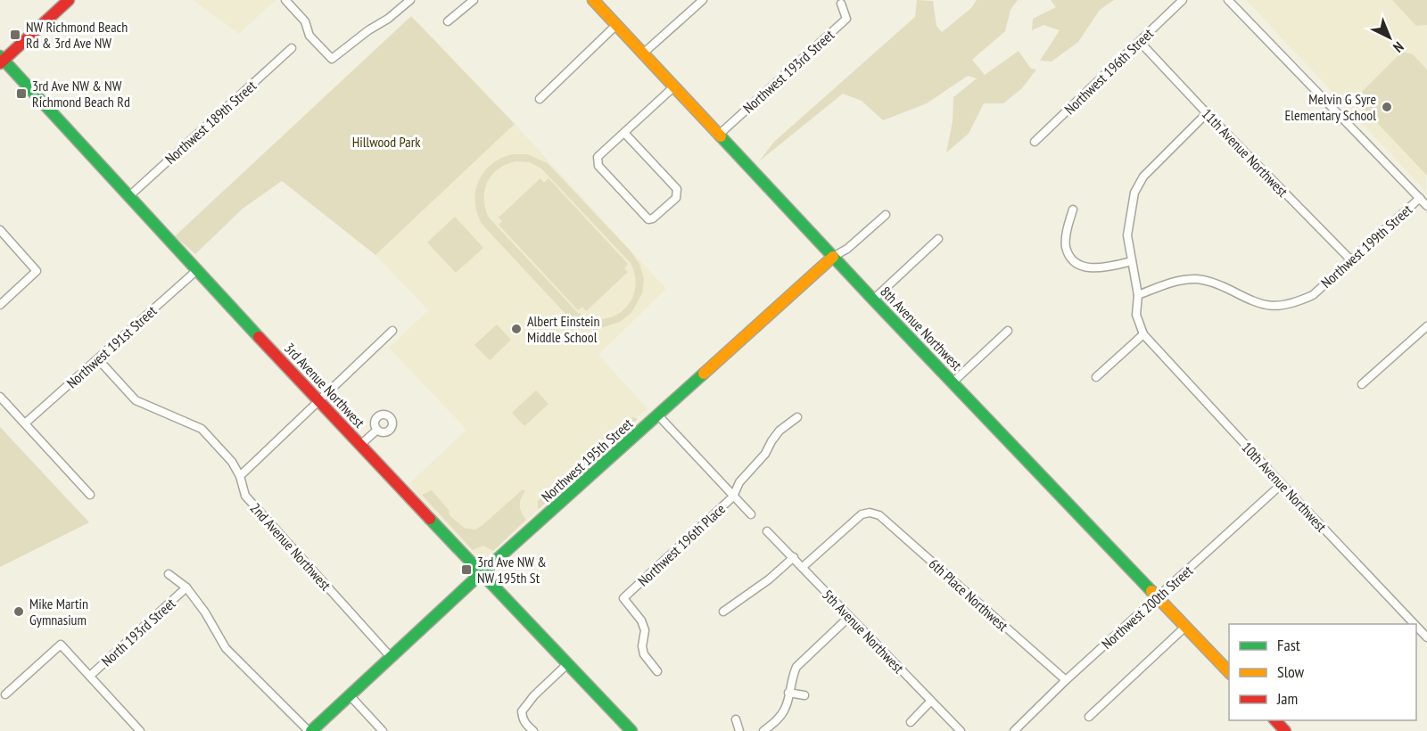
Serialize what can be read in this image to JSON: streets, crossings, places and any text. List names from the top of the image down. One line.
{"streets":{"street":["Northwest 193rd Street","Northwest 196th Street","Northwest 189th Street","11th Avenue Northwest","Northwest 199th Street","8th Avenue Northwest","Northwest 191st Street","3rd Avenue Northwest","Northwest 195th Street","10th Avenue Northwest","Northwest 196th Place","2nd Avenue Northwest","6th Place Northwest","Northwest 200th Street","5th Avenue Northwest","North 193rd Street"]},"crossings":[["Northwest 193rd Street","8th Avenue Northwest"],["Northwest 196th Street","11th Avenue Northwest"],["Northwest 189th Street","3rd Avenue Northwest"],["11th Avenue Northwest","Northwest 199th Street"],["8th Avenue Northwest","Northwest 195th Street"],["8th Avenue Northwest","Northwest 200th Street"],["Northwest 191st Street","3rd Avenue Northwest"],["Northwest 191st Street","2nd Avenue Northwest"],["3rd Avenue Northwest","Northwest 195th Street"],["Northwest 195th Street","2nd Avenue Northwest"],["10th Avenue Northwest","Northwest 200th Street"],["6th Place Northwest","Northwest 200th Street"],["6th Place Northwest","5th Avenue Northwest"]],"parks":["Hillwood Park"],"places":{"transit":["NW Richmond Beach Rd & 3rd Ave NW","3rd Ave NW & NW Richmond Beach Rd","3rd Ave NW & NW 195th St"],"other":["Melvin G Syre Elementary School","Albert Einstein Middle School","Mike Martin Gymnasium"]},"legend":["Fast","Slow","Jam"],"north":"bottom right"}
